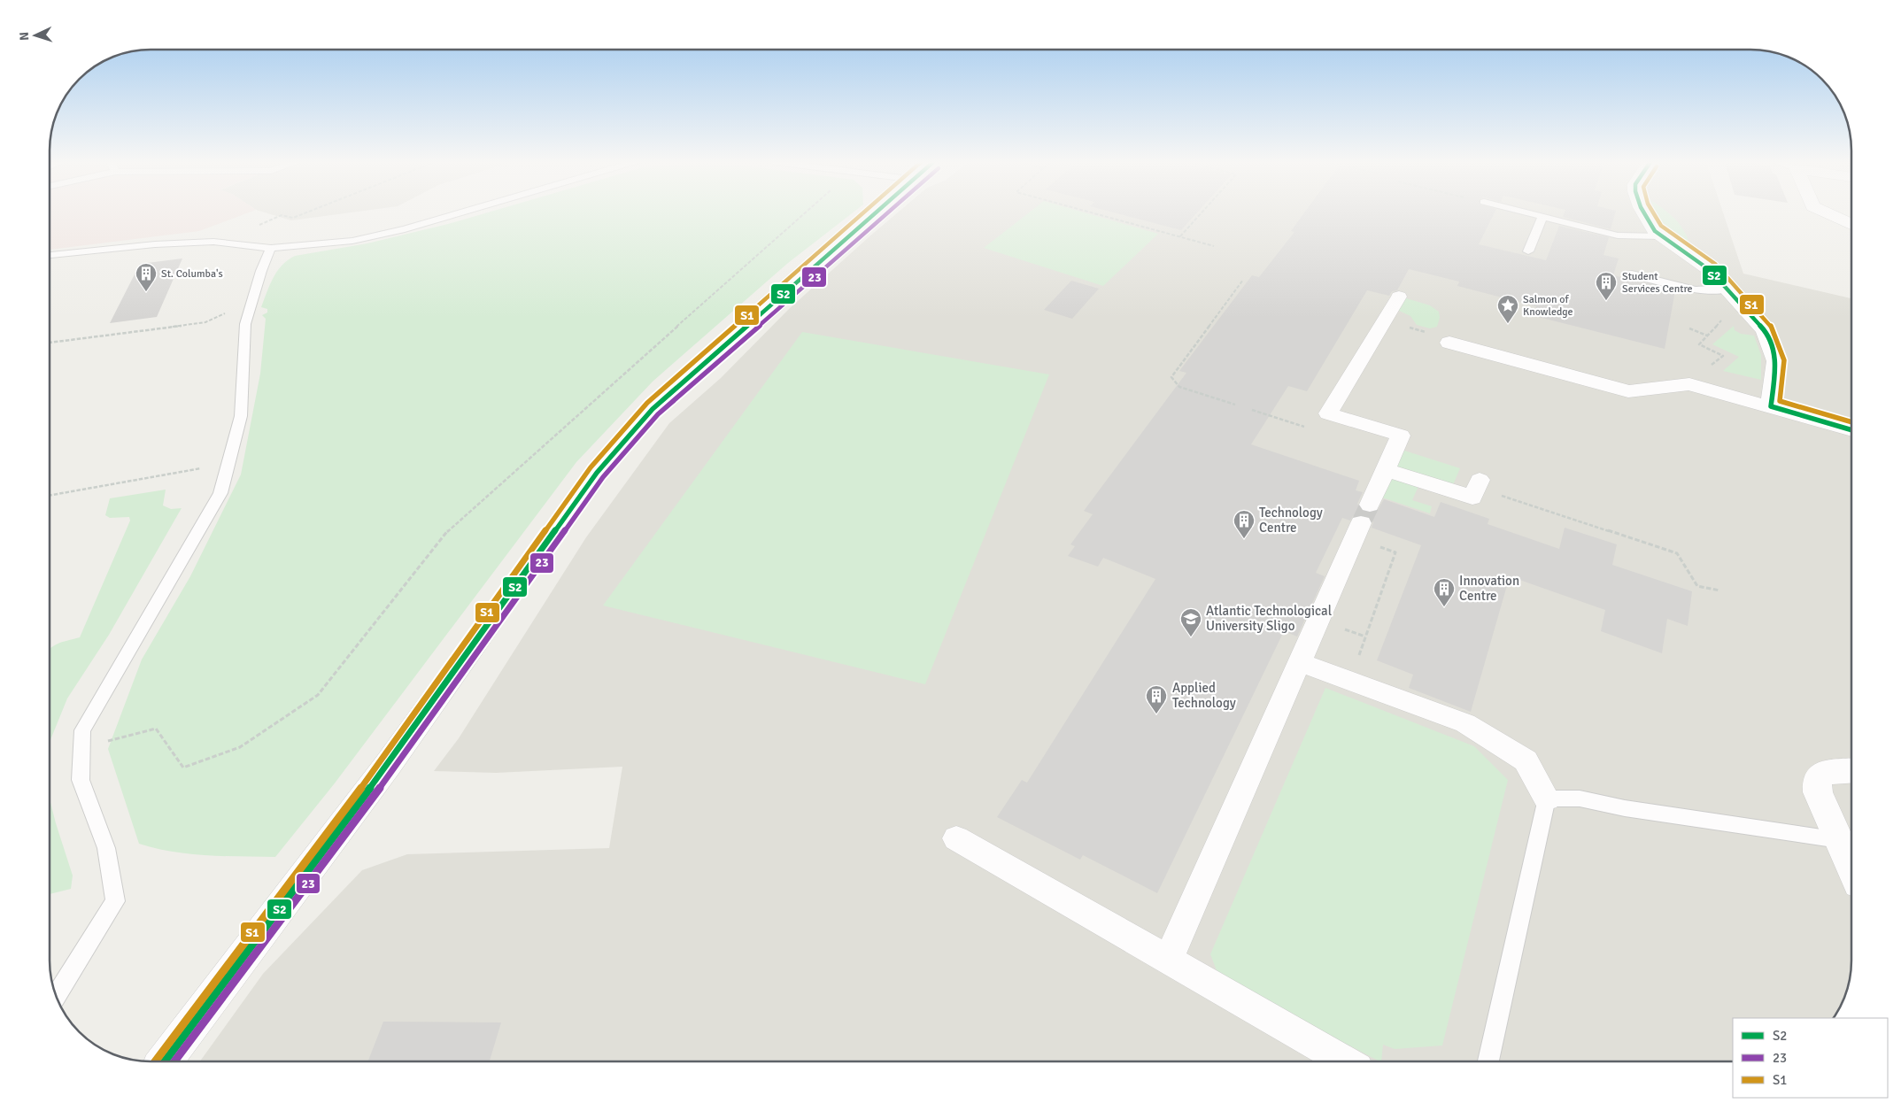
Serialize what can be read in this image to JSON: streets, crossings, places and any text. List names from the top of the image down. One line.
{"places":{"building":["St. Columba's","Student Services Centre","Technology Centre","Innovation Centre","Applied Technology"],"place":["Salmon of Knowledge"],"school or university":["Atlantic Technological University Sligo"]},"lines":["transit line S2","transit line 23","transit line S1"],"legend":["S2","23","S1"],"north":"left"}
